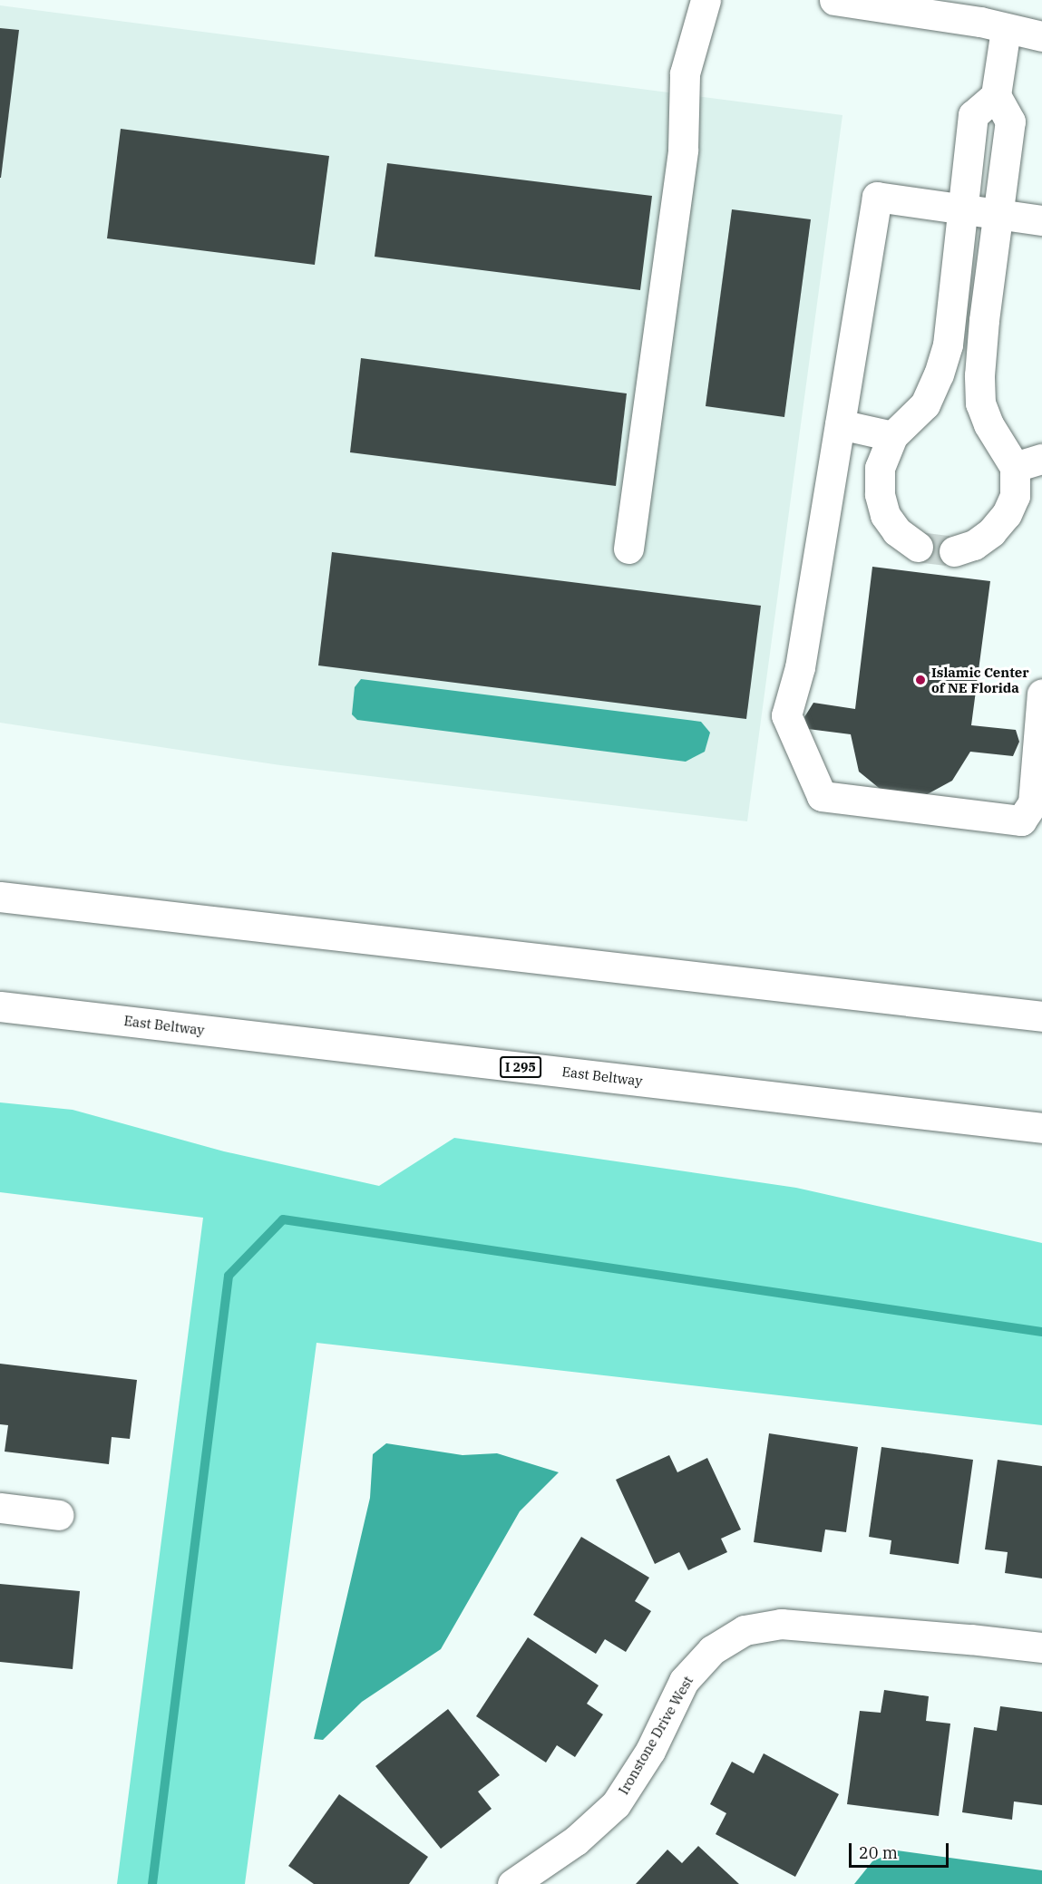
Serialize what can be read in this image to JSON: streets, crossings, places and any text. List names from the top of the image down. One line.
{"streets":{"main road":["East Beltway","I 295","Ironstone Drive West"]},"places":["Islamic Center of NE Florida"],"scale_bar":"20 m"}
